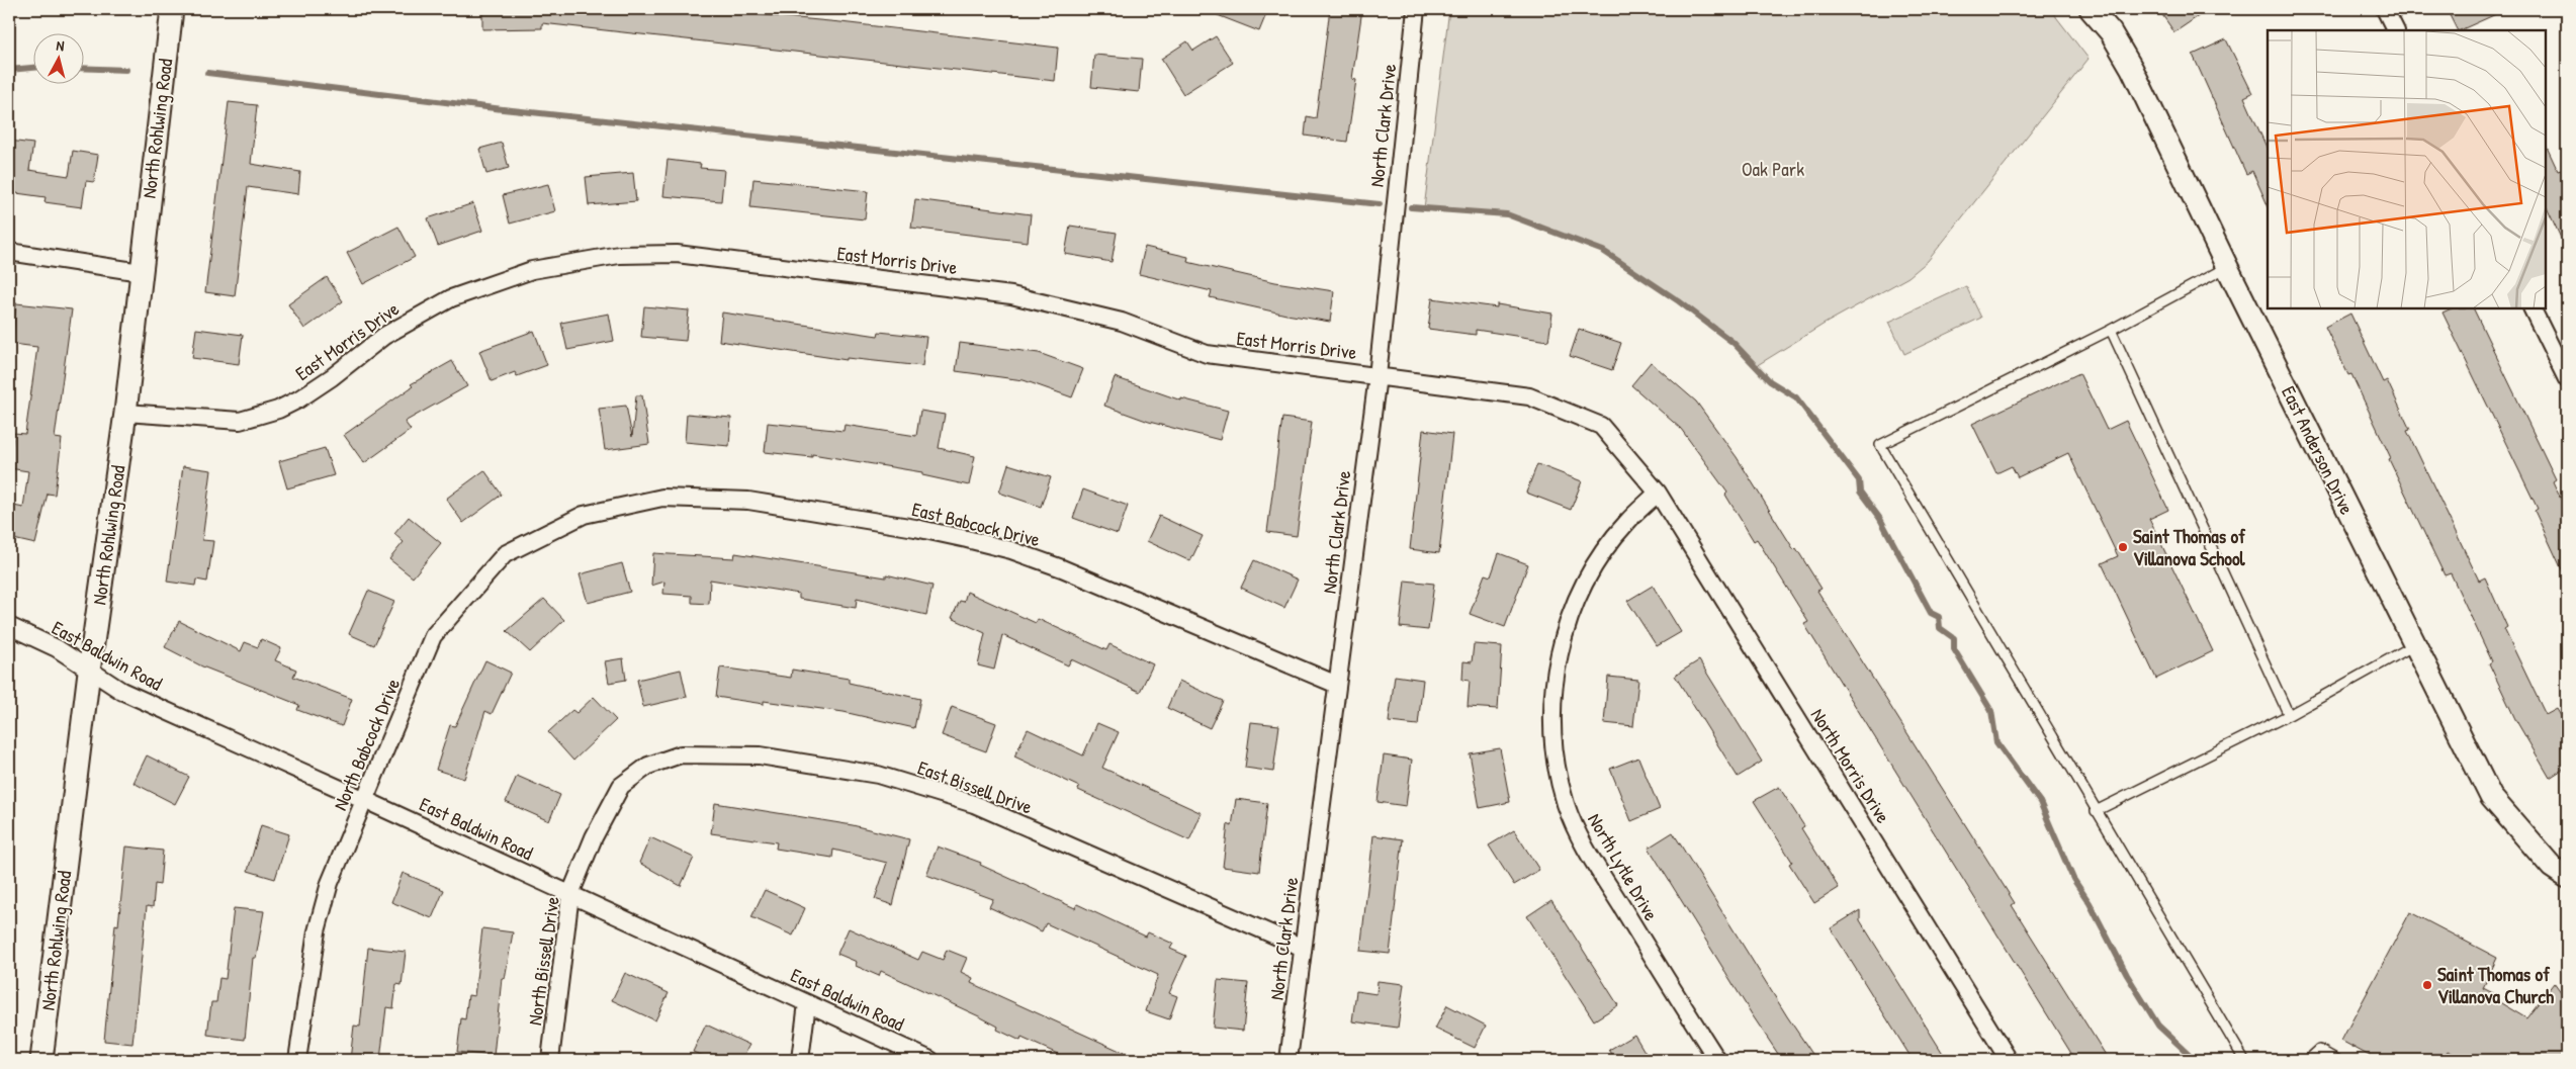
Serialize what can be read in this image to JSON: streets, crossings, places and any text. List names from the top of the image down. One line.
{"streets":{"street":["North Clark Drive","North Rohlwing Road","East Morris Drive","East Anderson Drive","East Babcock Drive","East Baldwin Road","North Babcock Drive","North Morris Drive","East Bissell Drive","North Lytle Drive","North Bissell Drive"]},"crossings":[["North Clark Drive","East Morris Drive"],["North Clark Drive","East Babcock Drive"],["North Clark Drive","East Bissell Drive"],["North Rohlwing Road","East Morris Drive"],["North Rohlwing Road","East Baldwin Road"],["East Morris Drive","North Morris Drive"],["East Morris Drive","North Lytle Drive"],["East Babcock Drive","North Babcock Drive"],["East Baldwin Road","North Babcock Drive"],["East Baldwin Road","North Bissell Drive"],["North Morris Drive","North Lytle Drive"],["East Bissell Drive","North Bissell Drive"]],"parks":["Oak Park"],"places":["Saint Thomas of Villanova School","Saint Thomas of Villanova Church"],"north":"top"}
